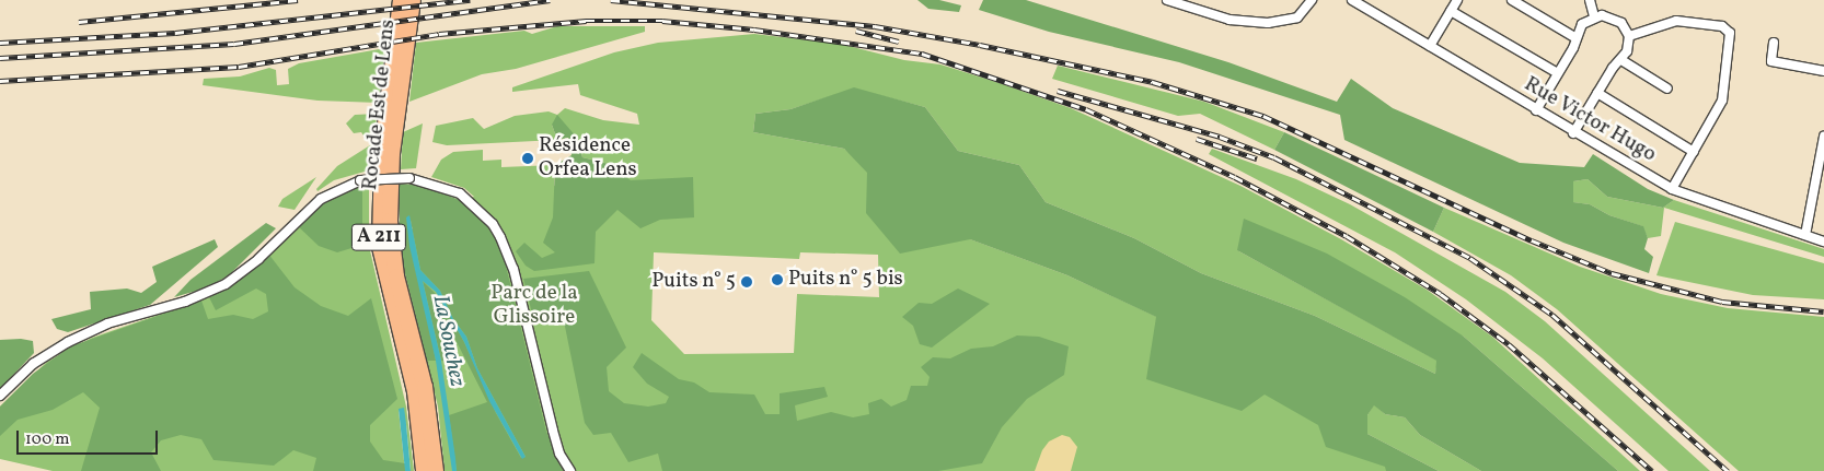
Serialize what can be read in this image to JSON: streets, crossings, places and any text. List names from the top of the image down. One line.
{"streets":{"highway":["Rocade Est de Lens","A 211"],"street":["Rue Victor Hugo"]},"water":["La Souchez"],"parks":["Parc de la Glissoire"],"places":["Résidence Orfea Lens","Puits n° 5 bis","Puits n° 5"],"scale_bar":"100 m"}
